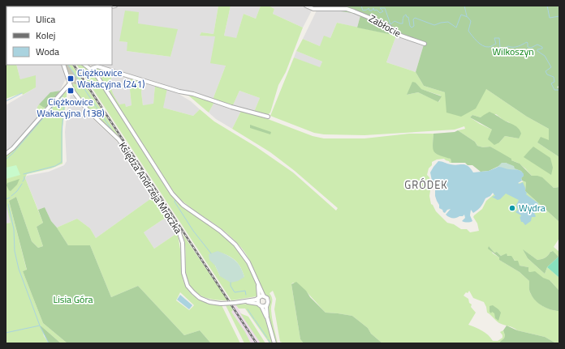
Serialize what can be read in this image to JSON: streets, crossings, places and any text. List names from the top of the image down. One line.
{"streets":{"street":["Zabłocie","Księdza Andrzeja Mroczka"]},"districts":["GRÓDEK"],"parks":["Wilkoszyn","Lisia Góra"],"places":{"transit":["Ciężkowice Wakacyjna (241)","Ciężkowice Wakacyjna (138)"],"other":["Wydra"]},"legend":["Ulica","Kolej","Woda"]}
